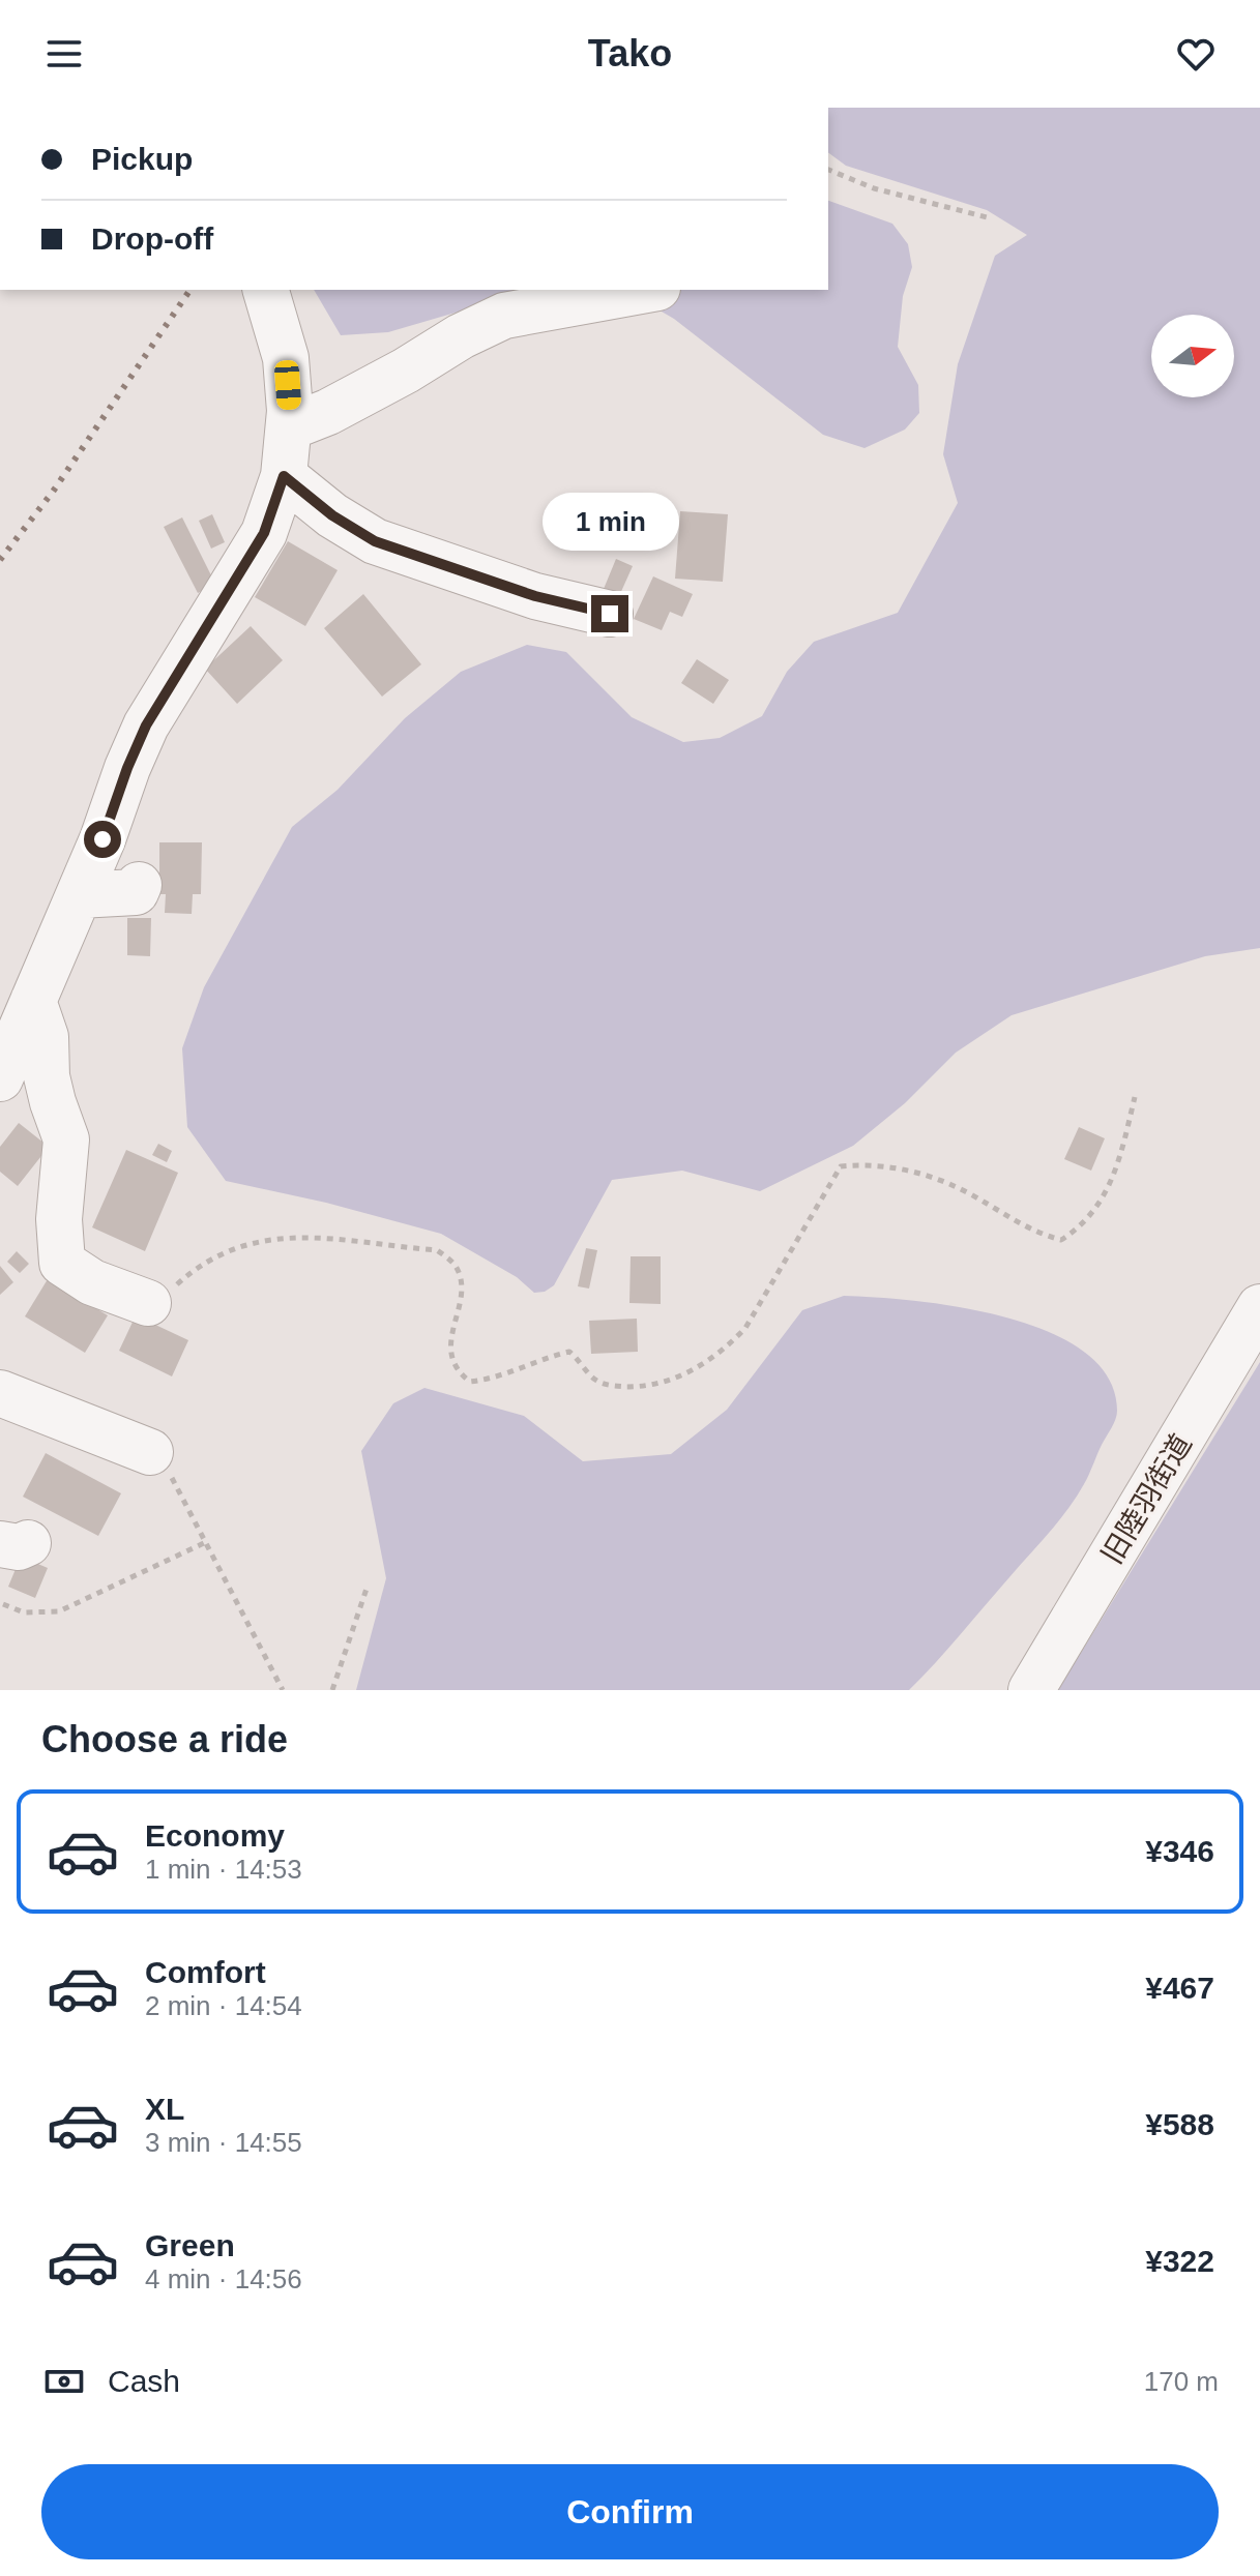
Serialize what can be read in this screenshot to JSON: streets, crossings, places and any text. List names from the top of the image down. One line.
{"streets":{"street":["旧陸羽街道"]},"north":"right","page":{"header":"Tako","banner":["Pickup","Drop-off"],"bubble":"1 min","heading":"Choose a ride","list":[{"name":"Economy","note":"1 min · 14:53","value":"¥346"},{"name":"Comfort","note":"2 min · 14:54","value":"¥467"},{"name":"XL","note":"3 min · 14:55","value":"¥588"},{"name":"Green","note":"4 min · 14:56","value":"¥322"}],"pay":["Cash","170 m"],"buttons":"Confirm"}}
